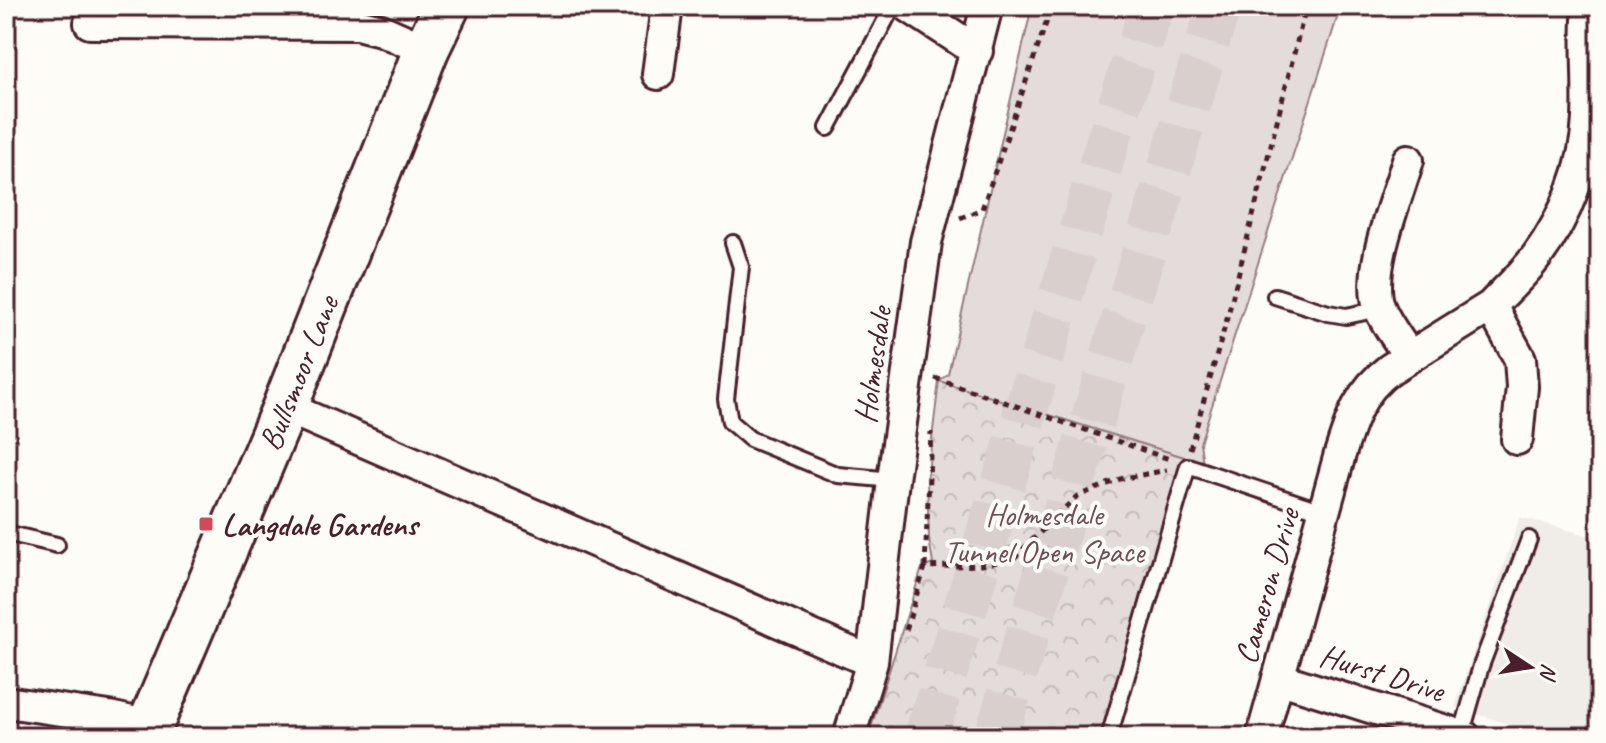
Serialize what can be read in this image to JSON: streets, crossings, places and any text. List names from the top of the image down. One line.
{"streets":{"main road":["Bullsmoor Lane"],"street":["Holmesdale","Cameron Drive","Hurst Drive"]},"crossings":[["Cameron Drive","Hurst Drive"]],"parks":["Holmesdale Tunnel Open Space"],"places":{"transit":["Langdale Gardens"]},"north":"right"}
